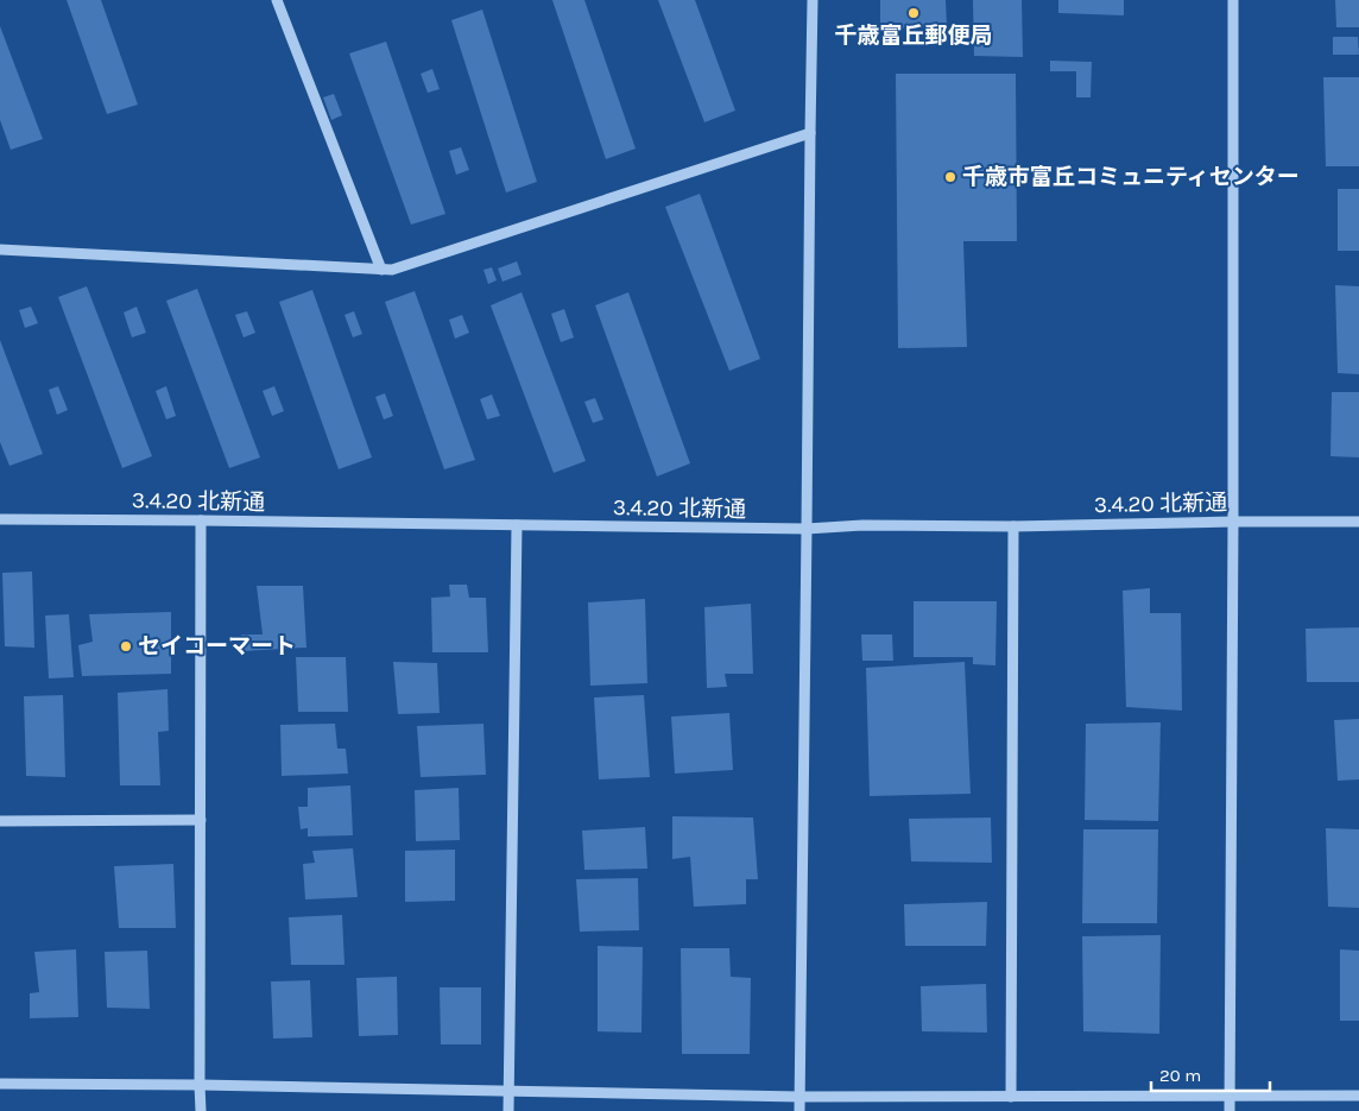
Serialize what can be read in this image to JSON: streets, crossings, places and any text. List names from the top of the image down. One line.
{"streets":{"street":["3.4.20 北新通"]},"places":["千歳富丘郵便局","千歳市富丘コミュニティセンター","セイコーマート"],"scale_bar":"20 m"}
